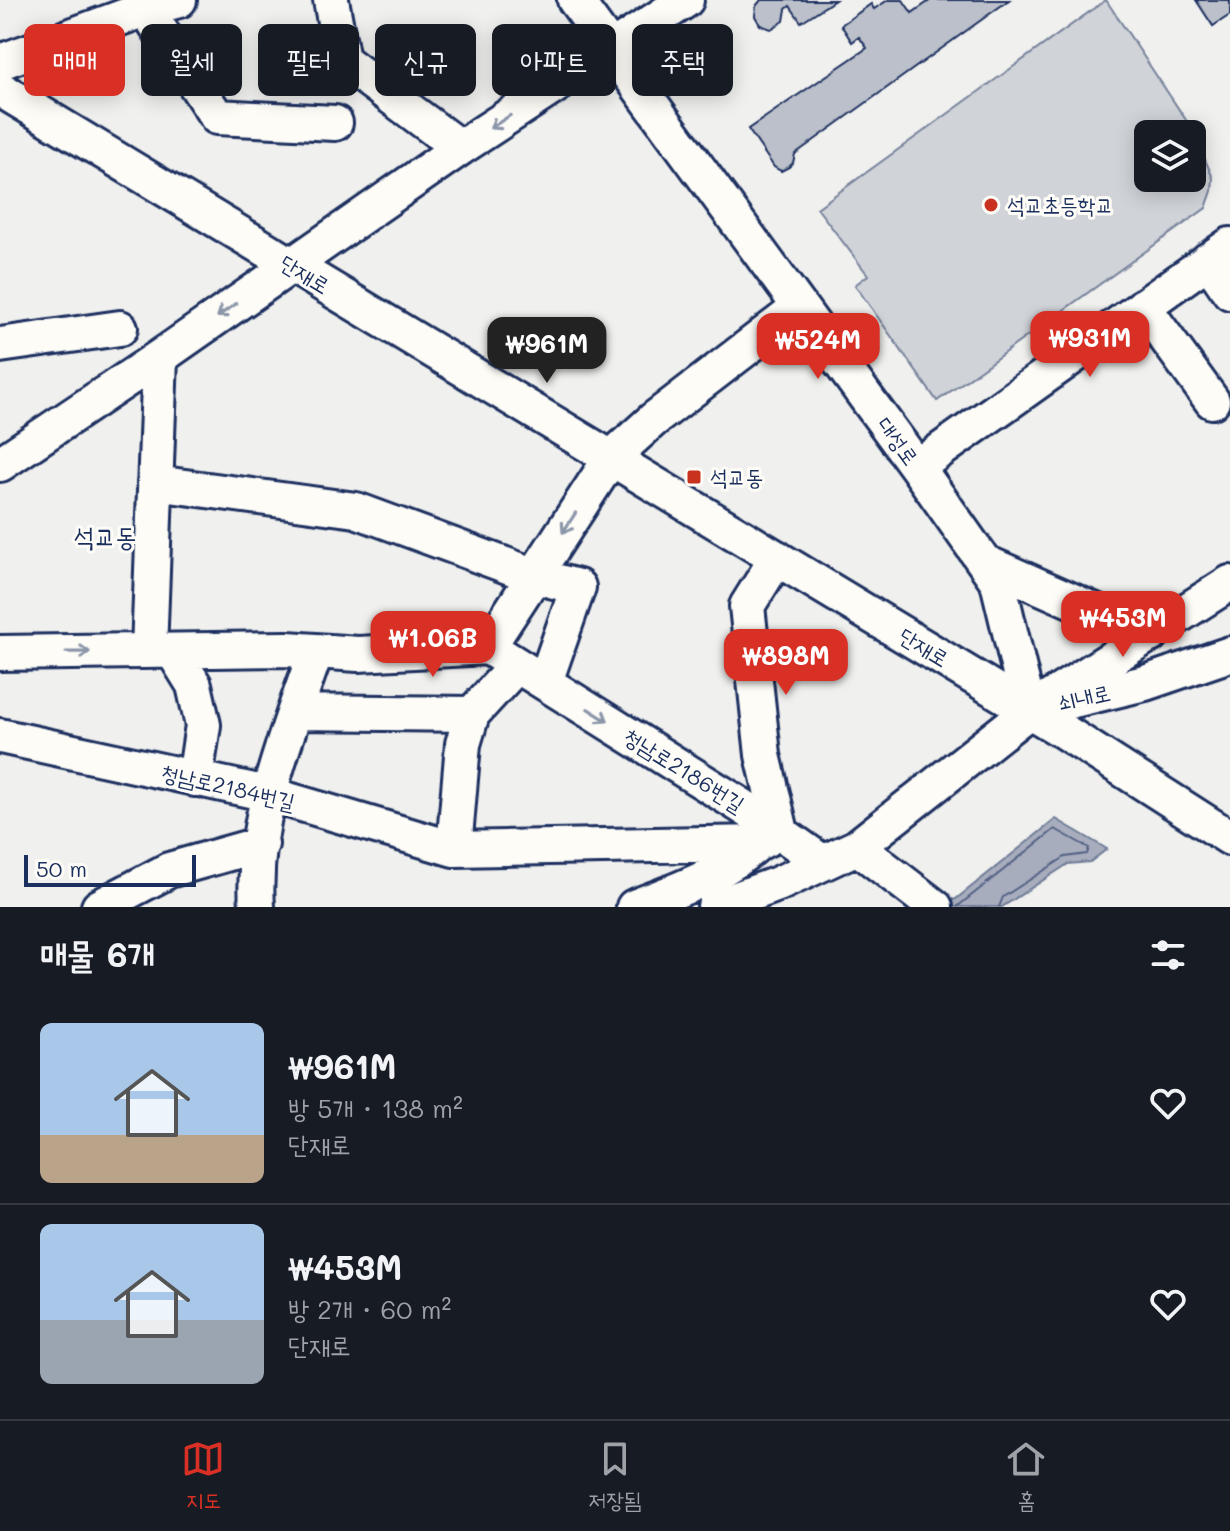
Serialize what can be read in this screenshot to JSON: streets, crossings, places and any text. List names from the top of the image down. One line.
{"streets":{"street":["단재로","대성로","쇠내로","청남로2186번길","청남로2184번길"]},"crossings":[["단재로","대성로"],["단재로","쇠내로"],["대성로","쇠내로"],["청남로2186번길","청남로2184번길"]],"one_way":["청남로2186번길"],"districts":["석교동"],"places":{"other":["석교초등학교"],"transit":["석교동"]},"scale_bar":"50 m","page":{"chip":["매매","월세","필터","신규","아파트","주택"],"price":["₩931M","₩524M","₩961M","₩453M","₩1.06B","₩898M"],"scale":"50 m","heading":"매물 6개","list":[{"name":"₩961M","note":"방 5개 · 138 m² · 단재로"},{"name":"₩453M","note":"방 2개 · 60 m² · 단재로"}],"tabs":["지도","저장됨","홈"]}}
